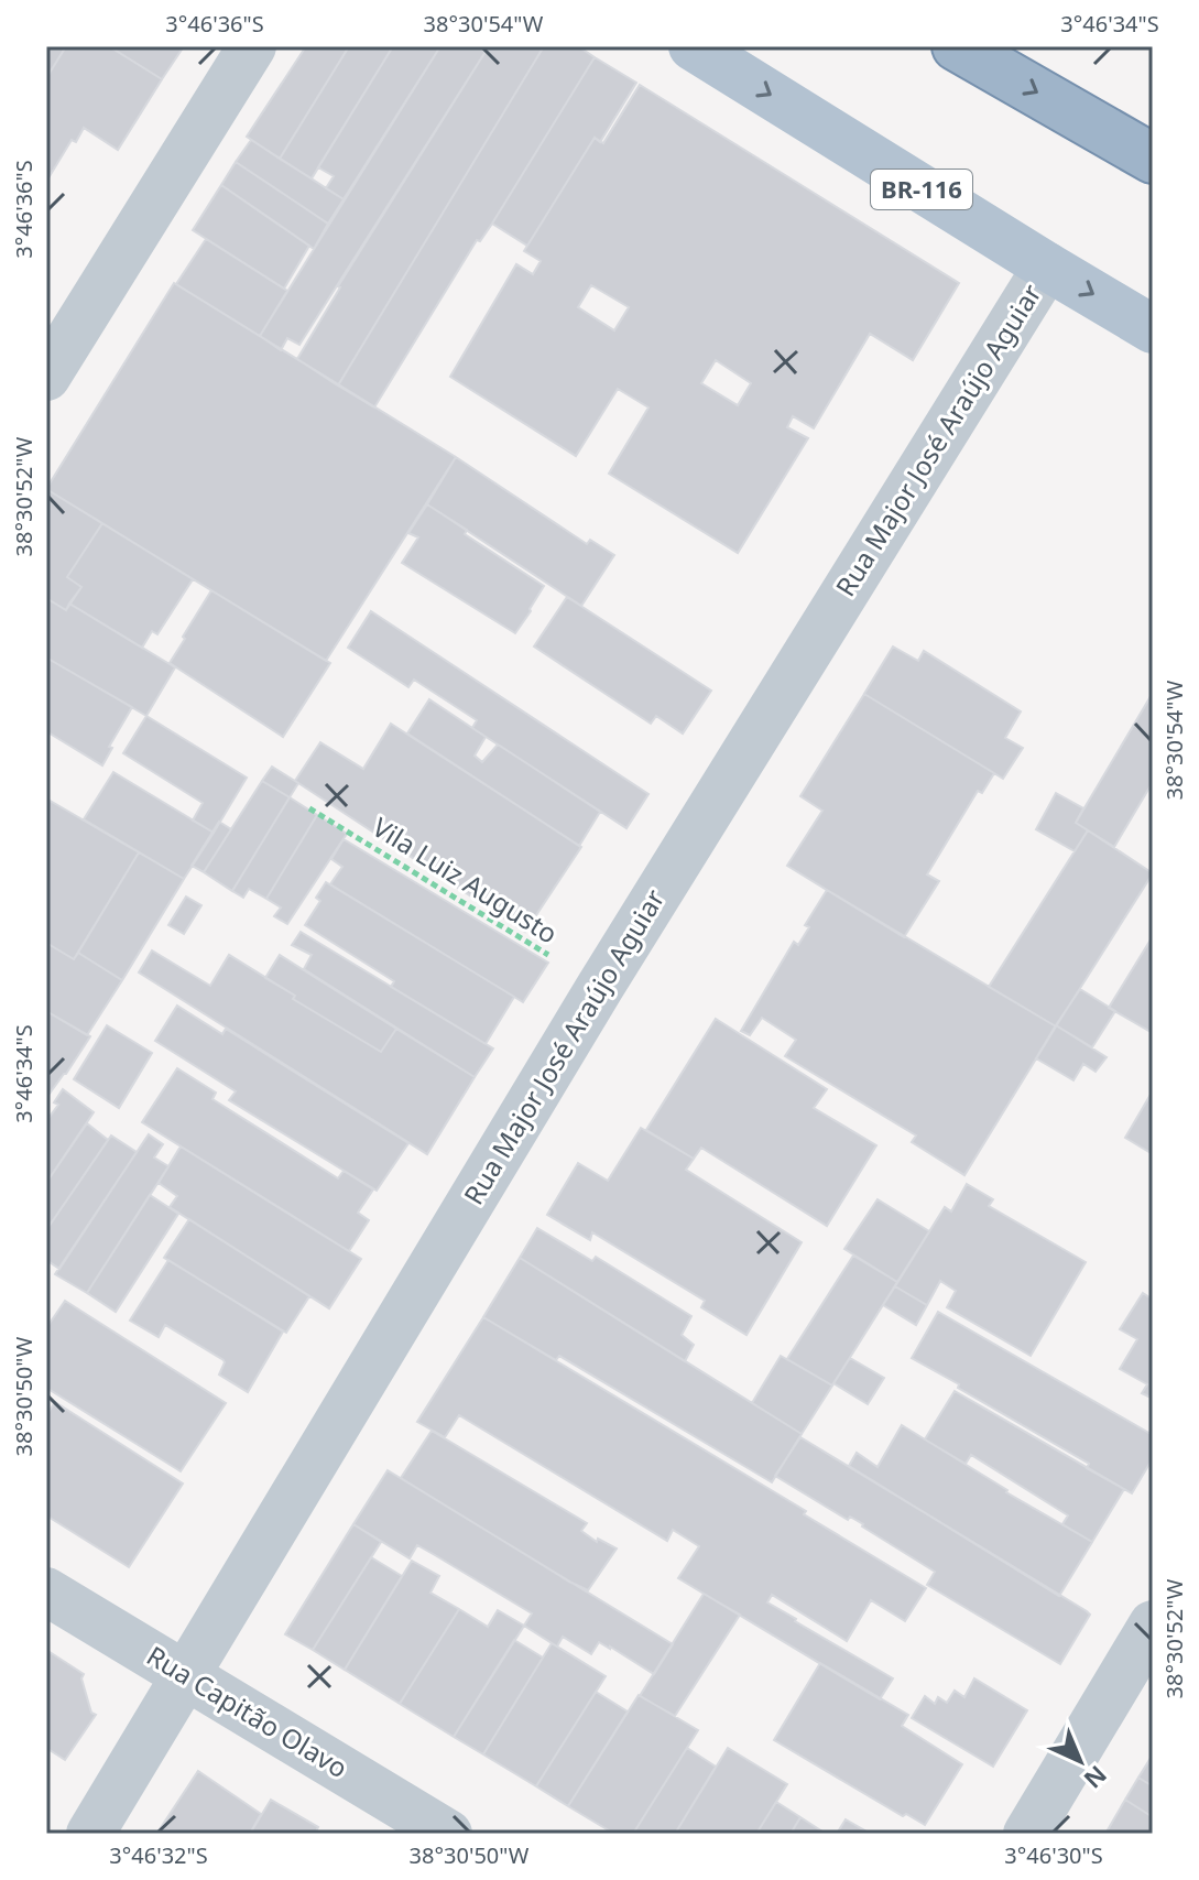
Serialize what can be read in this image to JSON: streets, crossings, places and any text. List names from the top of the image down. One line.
{"streets":{"main road":["BR-116"],"street":["Rua Major José Araújo Aguiar","Rua Capitão Olavo"],"path":["Vila Luiz Augusto"]},"crossings":[["BR-116","Rua Major José Araújo Aguiar"],["Rua Major José Araújo Aguiar","Vila Luiz Augusto"],["Rua Major José Araújo Aguiar","Rua Capitão Olavo"]],"north":"bottom right","coordinates":["3°46'36\"S","38°30'54\"W","3°46'34\"S","38°30'52\"W","38°30'50\"W","3°46'32\"S","3°46'30\"S"]}
